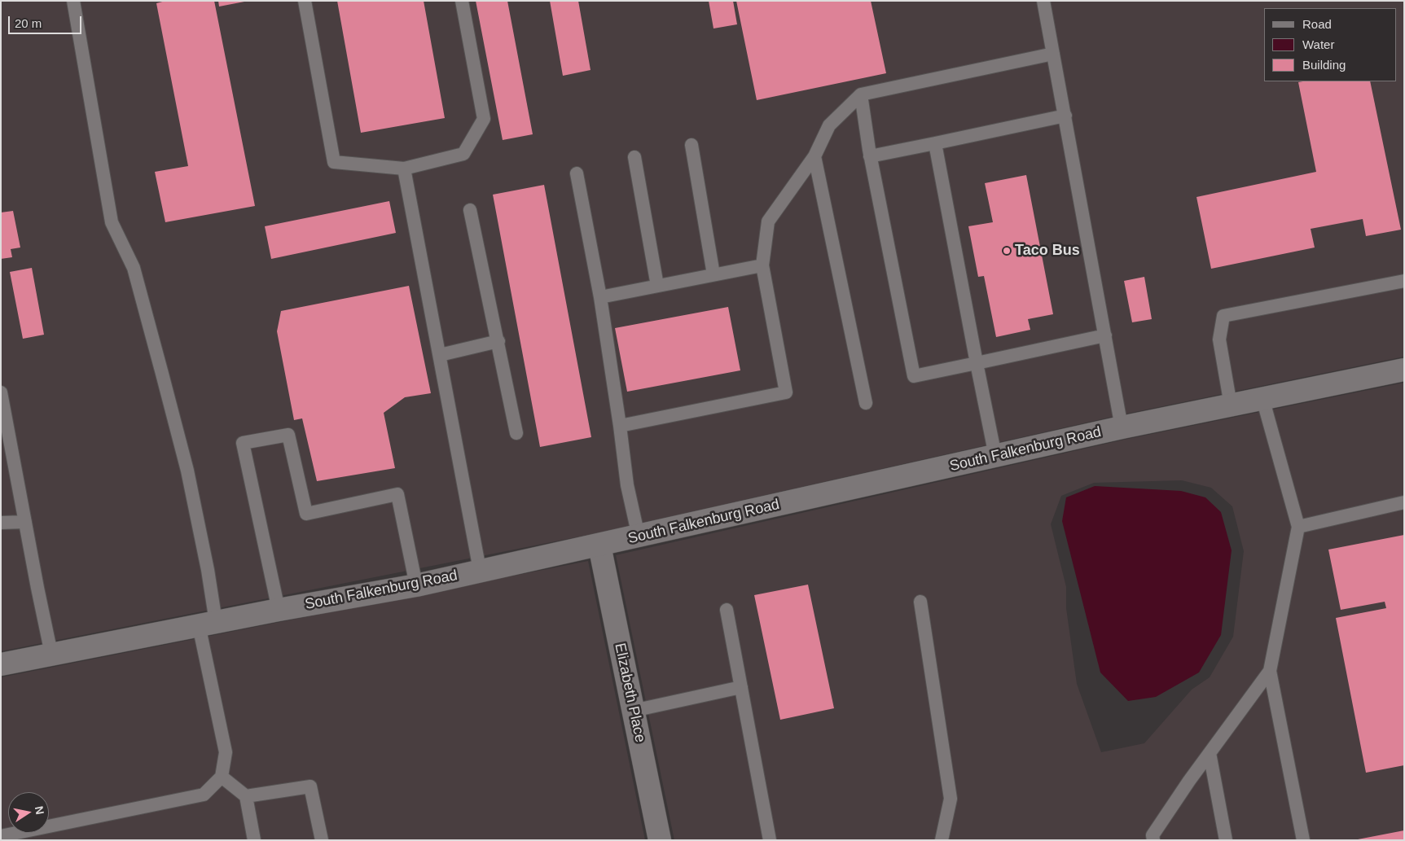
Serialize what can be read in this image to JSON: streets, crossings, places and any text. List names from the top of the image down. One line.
{"streets":{"street":["South Falkenburg Road","Elizabeth Place"]},"crossings":[["South Falkenburg Road","Elizabeth Place"]],"places":["Taco Bus"],"legend":["Road","Water","Building"],"scale_bar":"20 m","north":"right"}
